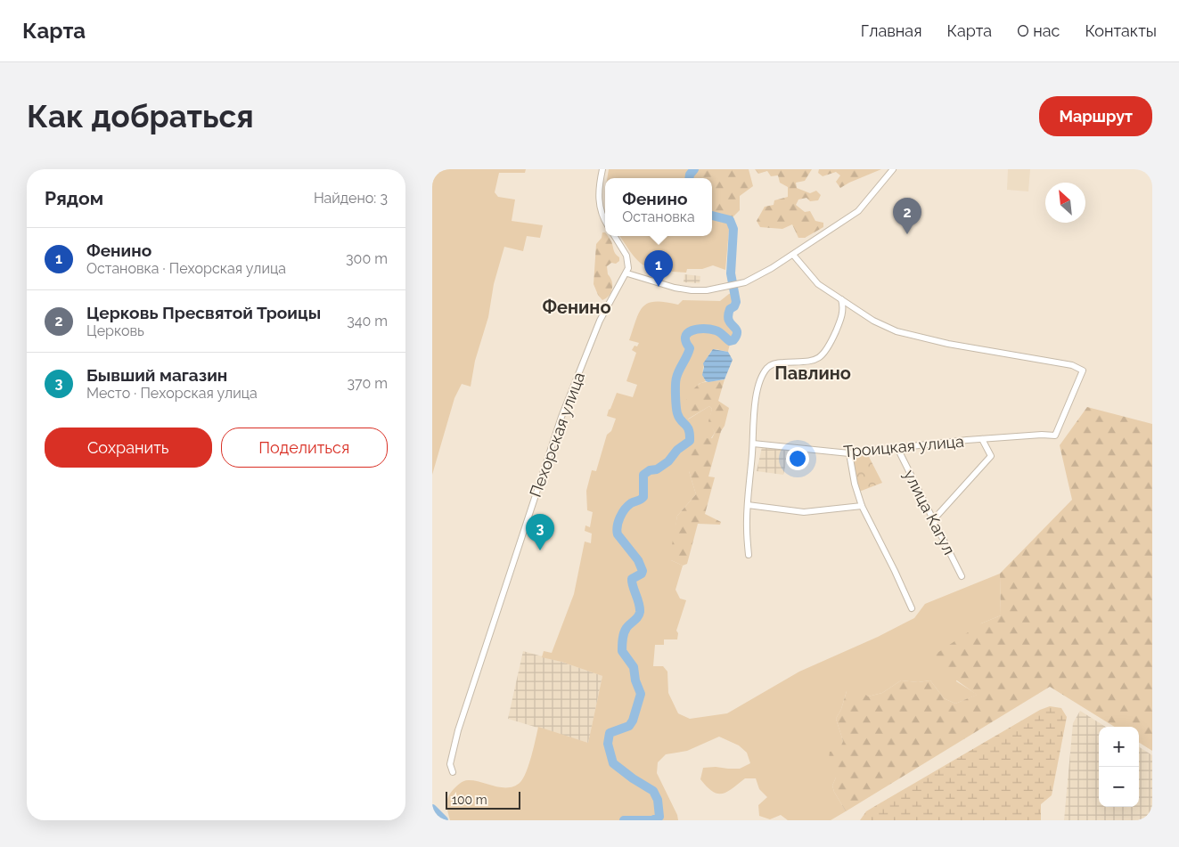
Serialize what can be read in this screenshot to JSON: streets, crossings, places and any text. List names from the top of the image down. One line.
{"streets":{"street":["Пехорская улица","Троицкая улица","улица Кагул"]},"crossings":[["Троицкая улица","улица Кагул"]],"districts":["Фенино","Павлино"],"scale_bar":"100 m","north":"top left","page":{"header":"Карта","nav":["Главная","Карта","О нас","Контакты"],"buttons":["Маршрут",["Сохранить","Поделиться"]],"title":"Как добраться","heading":["Рядом","Найдено: 3"],"popup":["Фенино","Остановка"],"pins":["2","1","3"],"list":[{"mark":"1","name":"Фенино","note":"Остановка · Пехорская улица","value":"300 m"},{"mark":"2","name":"Церковь Пресвятой Троицы","note":"Церковь","value":"340 m"},{"mark":"3","name":"Бывший магазин","note":"Место · Пехорская улица","value":"370 m"}],"map_buttons":["+","−"],"scale":"100 m"}}
